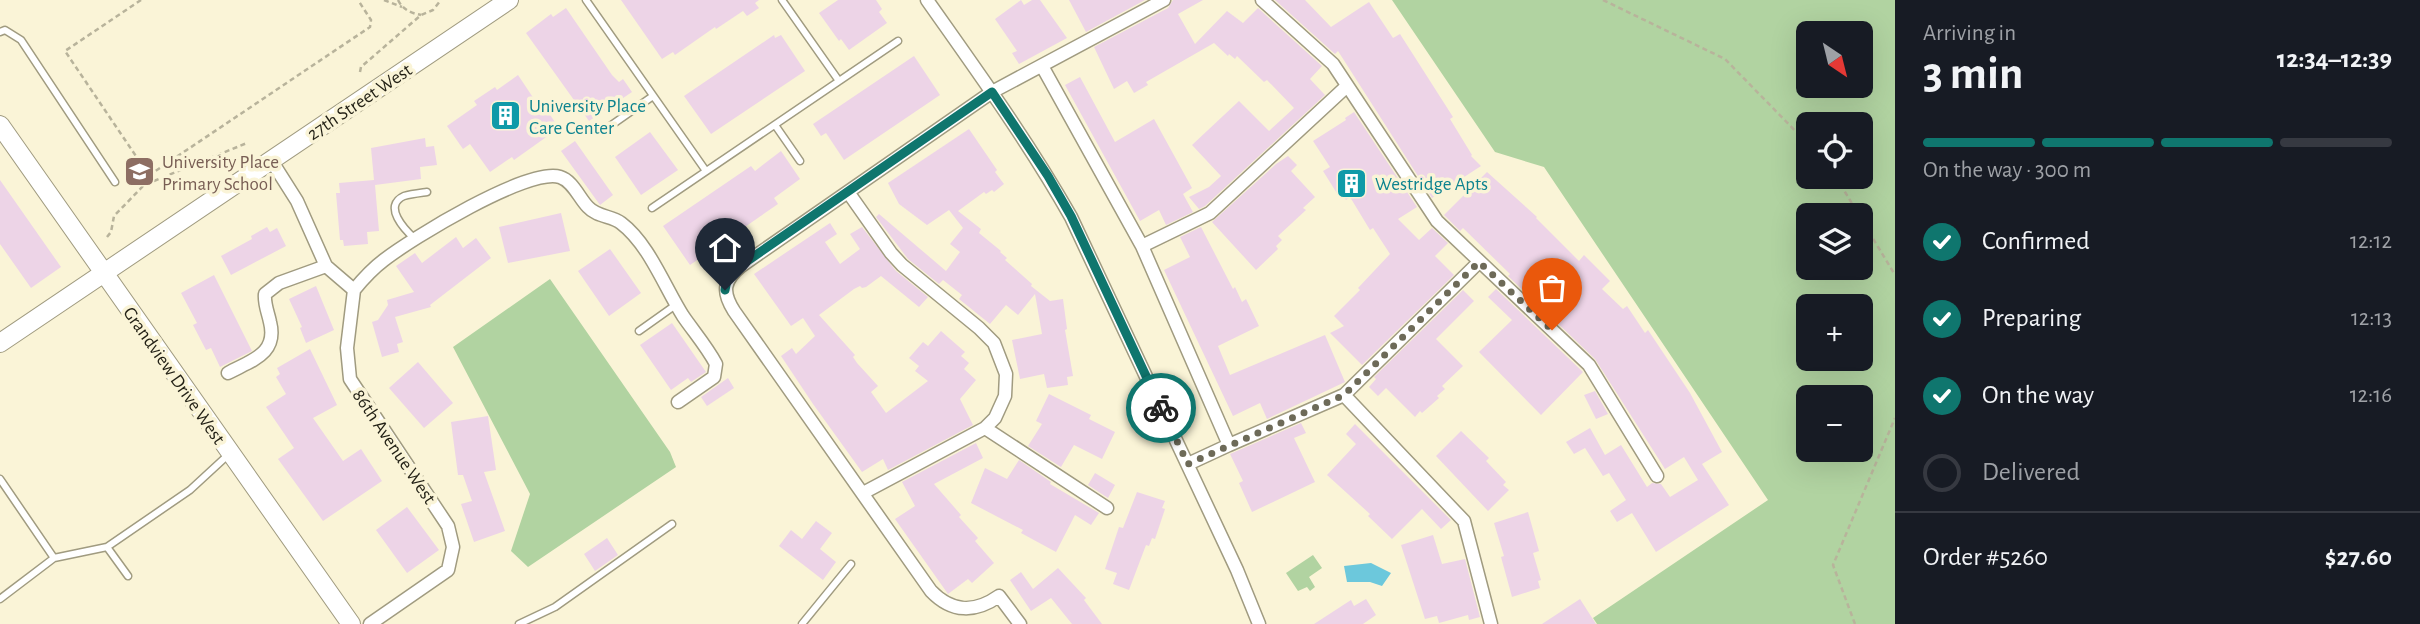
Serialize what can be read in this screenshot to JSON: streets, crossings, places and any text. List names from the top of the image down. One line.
{"streets":{"street":["27th Street West","Grandview Drive West","86th Avenue West"]},"crossings":[["27th Street West","Grandview Drive West"]],"places":{"building":["University Place Care Center","Westridge Apts"],"school or university":["University Place Primary School"]},"north":"bottom right","page":{"heading":["3 min","Arriving in","12:34–12:39"],"panel":["Order #5260","$27.60"],"map_buttons":["+","−"],"bar":"On the way · 300 m","list":[["Confirmed","12:12"],["Preparing","12:13"],["On the way","12:16"],"Delivered"]}}
